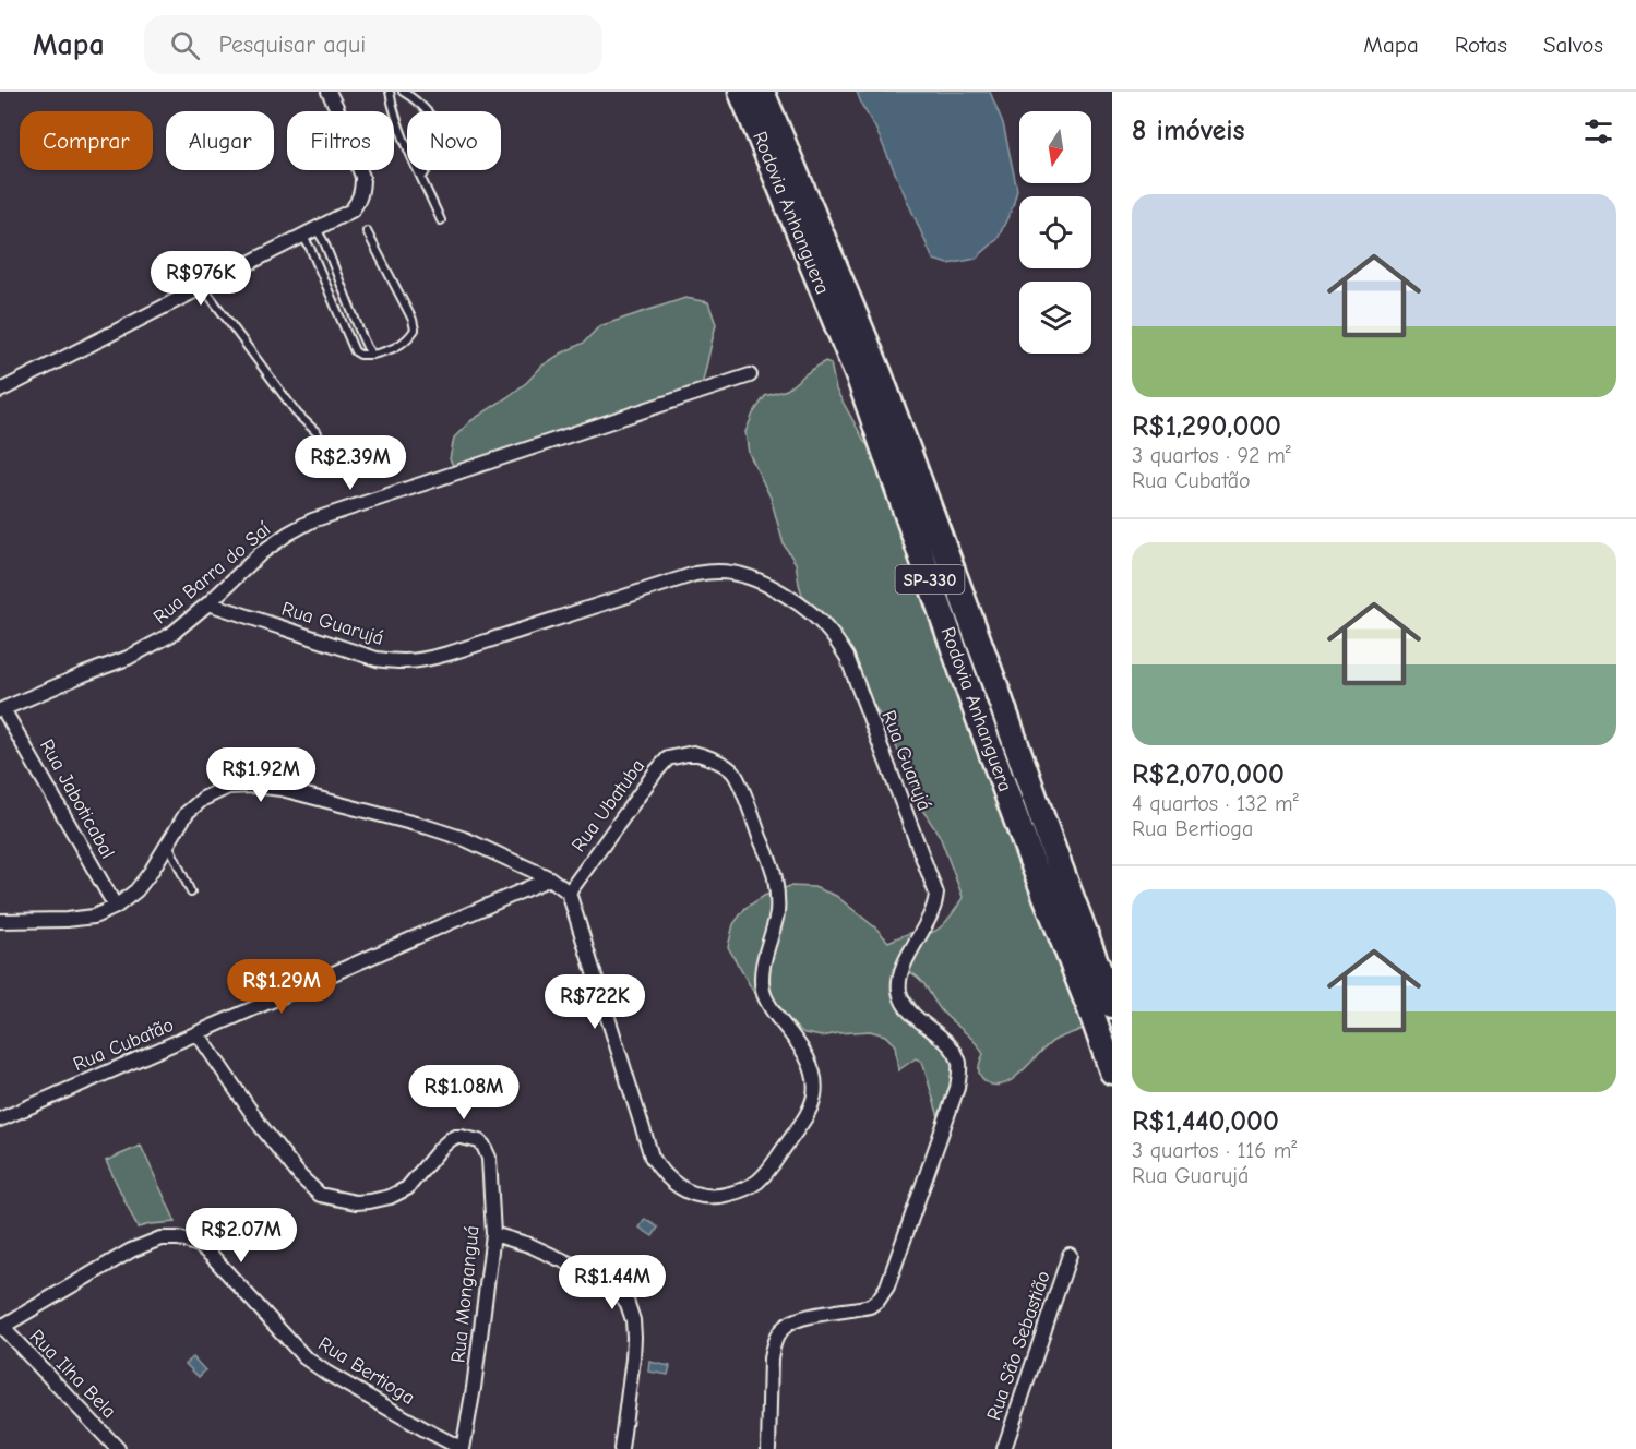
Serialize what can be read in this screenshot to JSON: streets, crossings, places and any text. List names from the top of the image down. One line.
{"streets":{"highway":["Rodovia Anhanguera","SP-330"],"street":["Rua Barra do Saí","Rua Guarujá","Rua Jaboticabal","Rua Ubatuba","Rua Cubatão","Rua Monganguá","Rua São Sebastião","Rua Bertioga","Rua Ilha Bela"]},"crossings":[["Rua Barra do Saí","Rua Guarujá"],["Rua Barra do Saí","Rua Jaboticabal"],["Rua Cubatão","Rua Monganguá"],["Rua Monganguá","Rua Bertioga"],["Rua Bertioga","Rua Ilha Bela"]],"north":"bottom","page":{"header":"Mapa","search":"Pesquisar aqui","nav":["Mapa","Rotas","Salvos"],"heading":"8 imóveis","chip":["Comprar","Alugar","Filtros","Novo"],"list":[{"name":"R$1,290,000","note":"3 quartos · 92 m² · Rua Cubatão"},{"name":"R$2,070,000","note":"4 quartos · 132 m² · Rua Bertioga"},{"name":"R$1,440,000","note":"3 quartos · 116 m² · Rua Guarujá"}],"price":["R$976K","R$2.39M","R$1.92M","R$1.29M","R$722K","R$1.08M","R$2.07M","R$1.44M"]}}
